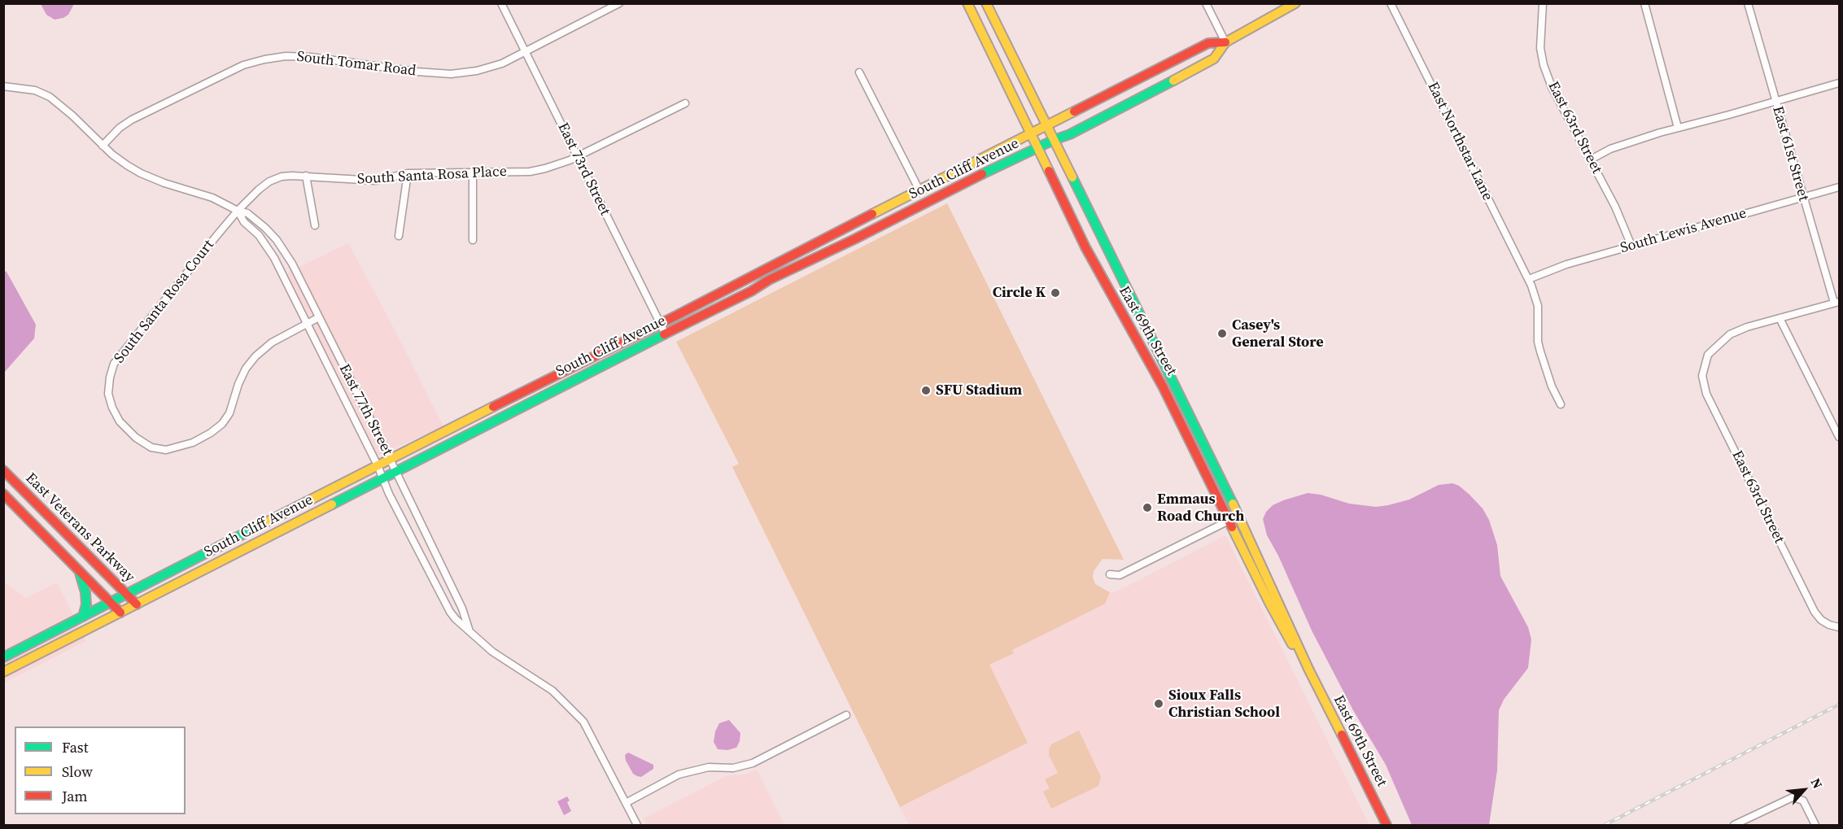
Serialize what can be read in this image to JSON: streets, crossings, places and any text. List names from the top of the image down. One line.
{"streets":{"main road":["South Cliff Avenue","East 69th Street","East Veterans Parkway"],"street":["South Tomar Road","East 63rd Street","East Northstar Lane","East 61st Street","East 73rd Street","South Santa Rosa Place","South Lewis Avenue","South Santa Rosa Court","East 77th Street"]},"crossings":[["South Tomar Road","East 73rd Street"],["South Tomar Road","East 77th Street"],["East 63rd Street","South Lewis Avenue"],["East Northstar Lane","South Lewis Avenue"],["East 61st Street","South Lewis Avenue"],["East 73rd Street","South Cliff Avenue"],["East 73rd Street","South Santa Rosa Place"],["South Cliff Avenue","East 69th Street"],["South Cliff Avenue","East 77th Street"],["South Cliff Avenue","East Veterans Parkway"],["South Santa Rosa Place","South Santa Rosa Court"],["South Santa Rosa Place","East 77th Street"],["South Santa Rosa Court","East 77th Street"]],"places":["Circle K","Casey's General Store","SFU Stadium","Emmaus Road Church","Sioux Falls Christian School"],"legend":["Fast","Slow","Jam"],"north":"top right"}
